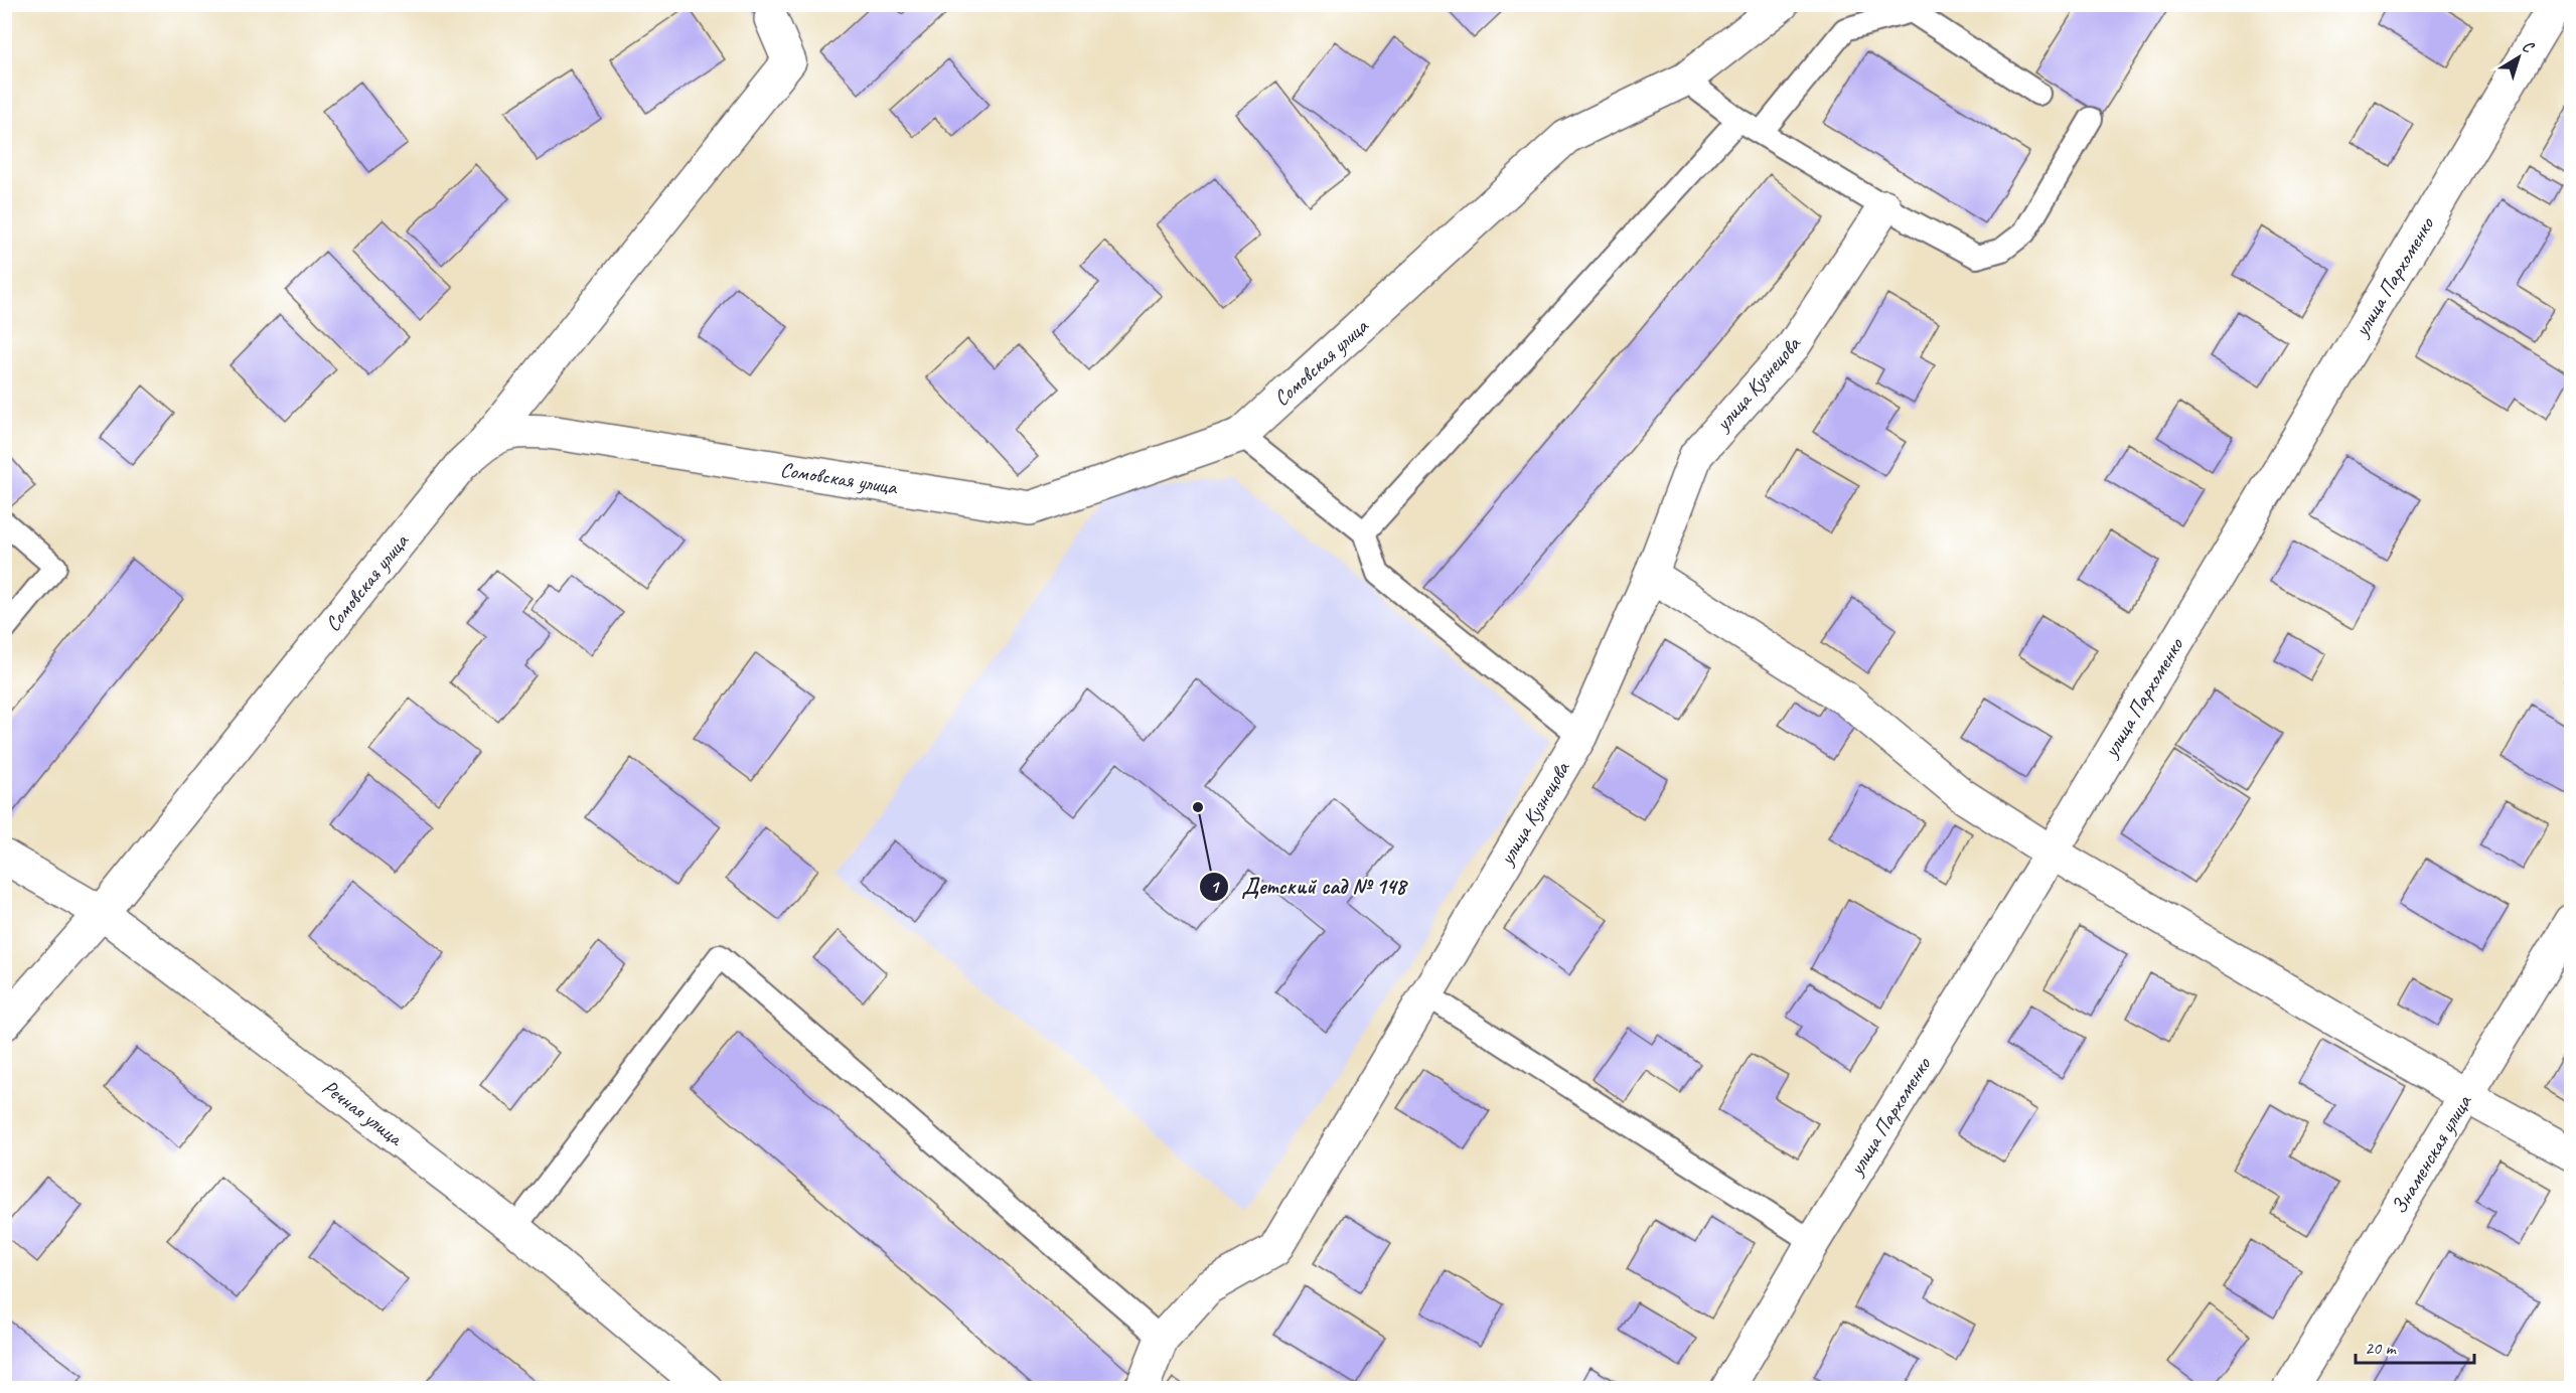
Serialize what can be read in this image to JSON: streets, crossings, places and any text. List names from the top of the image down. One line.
{"streets":{"street":["улица Пархоменко","Сомовская улица","улица Кузнецова","Речная улица","Знаменская улица"]},"crossings":[["Сомовская улица","Речная улица"]],"places":["Детский сад № 148"],"scale_bar":"20 m","north":"top right"}
